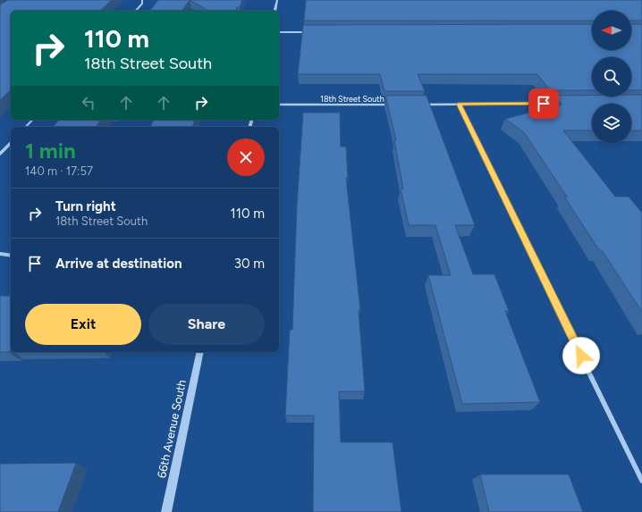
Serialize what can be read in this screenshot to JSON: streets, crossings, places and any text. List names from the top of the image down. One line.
{"streets":{"street":["18th Street South","66th Avenue South"]},"north":"left","page":{"turn":["110 m","18th Street South"],"heading":["1 min","140 m · 17:57"],"list":[{"name":"Turn right","note":"18th Street South","value":"110 m"},{"name":"Arrive at destination","value":"30 m"}],"buttons":["Exit","Share"]}}
